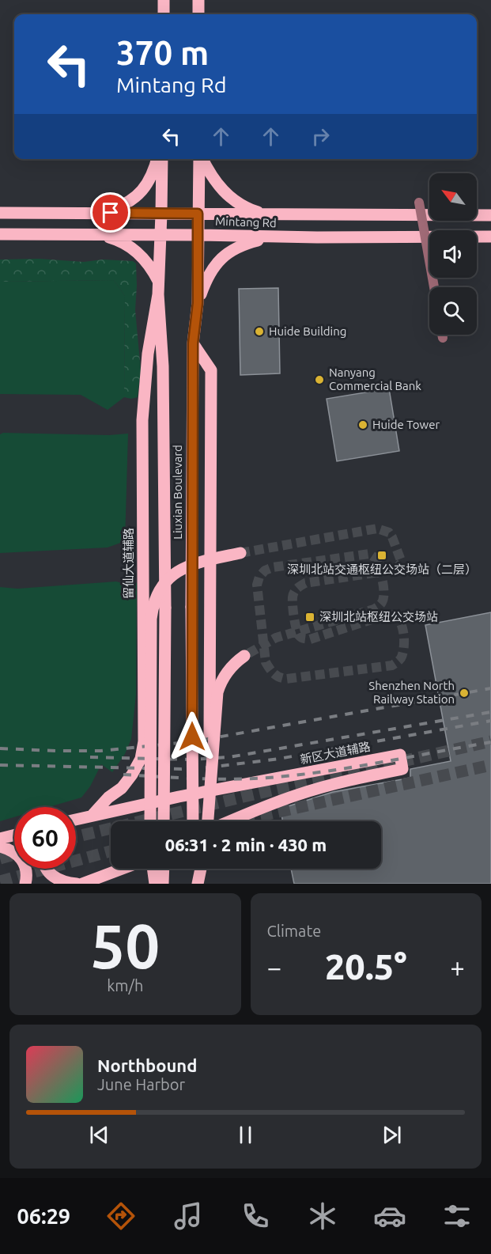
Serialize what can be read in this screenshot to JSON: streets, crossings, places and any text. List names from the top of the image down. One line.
{"streets":{"main road":["Mintang Rd","Liuxian Boulevard","留仙大道辅路","新区大道辅路"]},"crossings":[["Mintang Rd","Liuxian Boulevard"],["Liuxian Boulevard","留仙大道辅路"],["留仙大道辅路","新区大道辅路"]],"places":{"other":["Huide Building","Nanyang Commercial Bank","Huide Tower","Shenzhen North Railway Station"],"transit":["深圳北站交通枢纽公交场站（二层）","深圳北站枢纽公交场站"]},"north":"top left","page":{"turn":["370 m","Mintang Rd"],"limit":"60","trip":"06:31 · 2 min · 430 m","tile":[["50","km/h"],"Climate"],"heat":["−","20.5°","+"],"song":["Northbound","June Harbor"],"tabs":"06:29"}}
